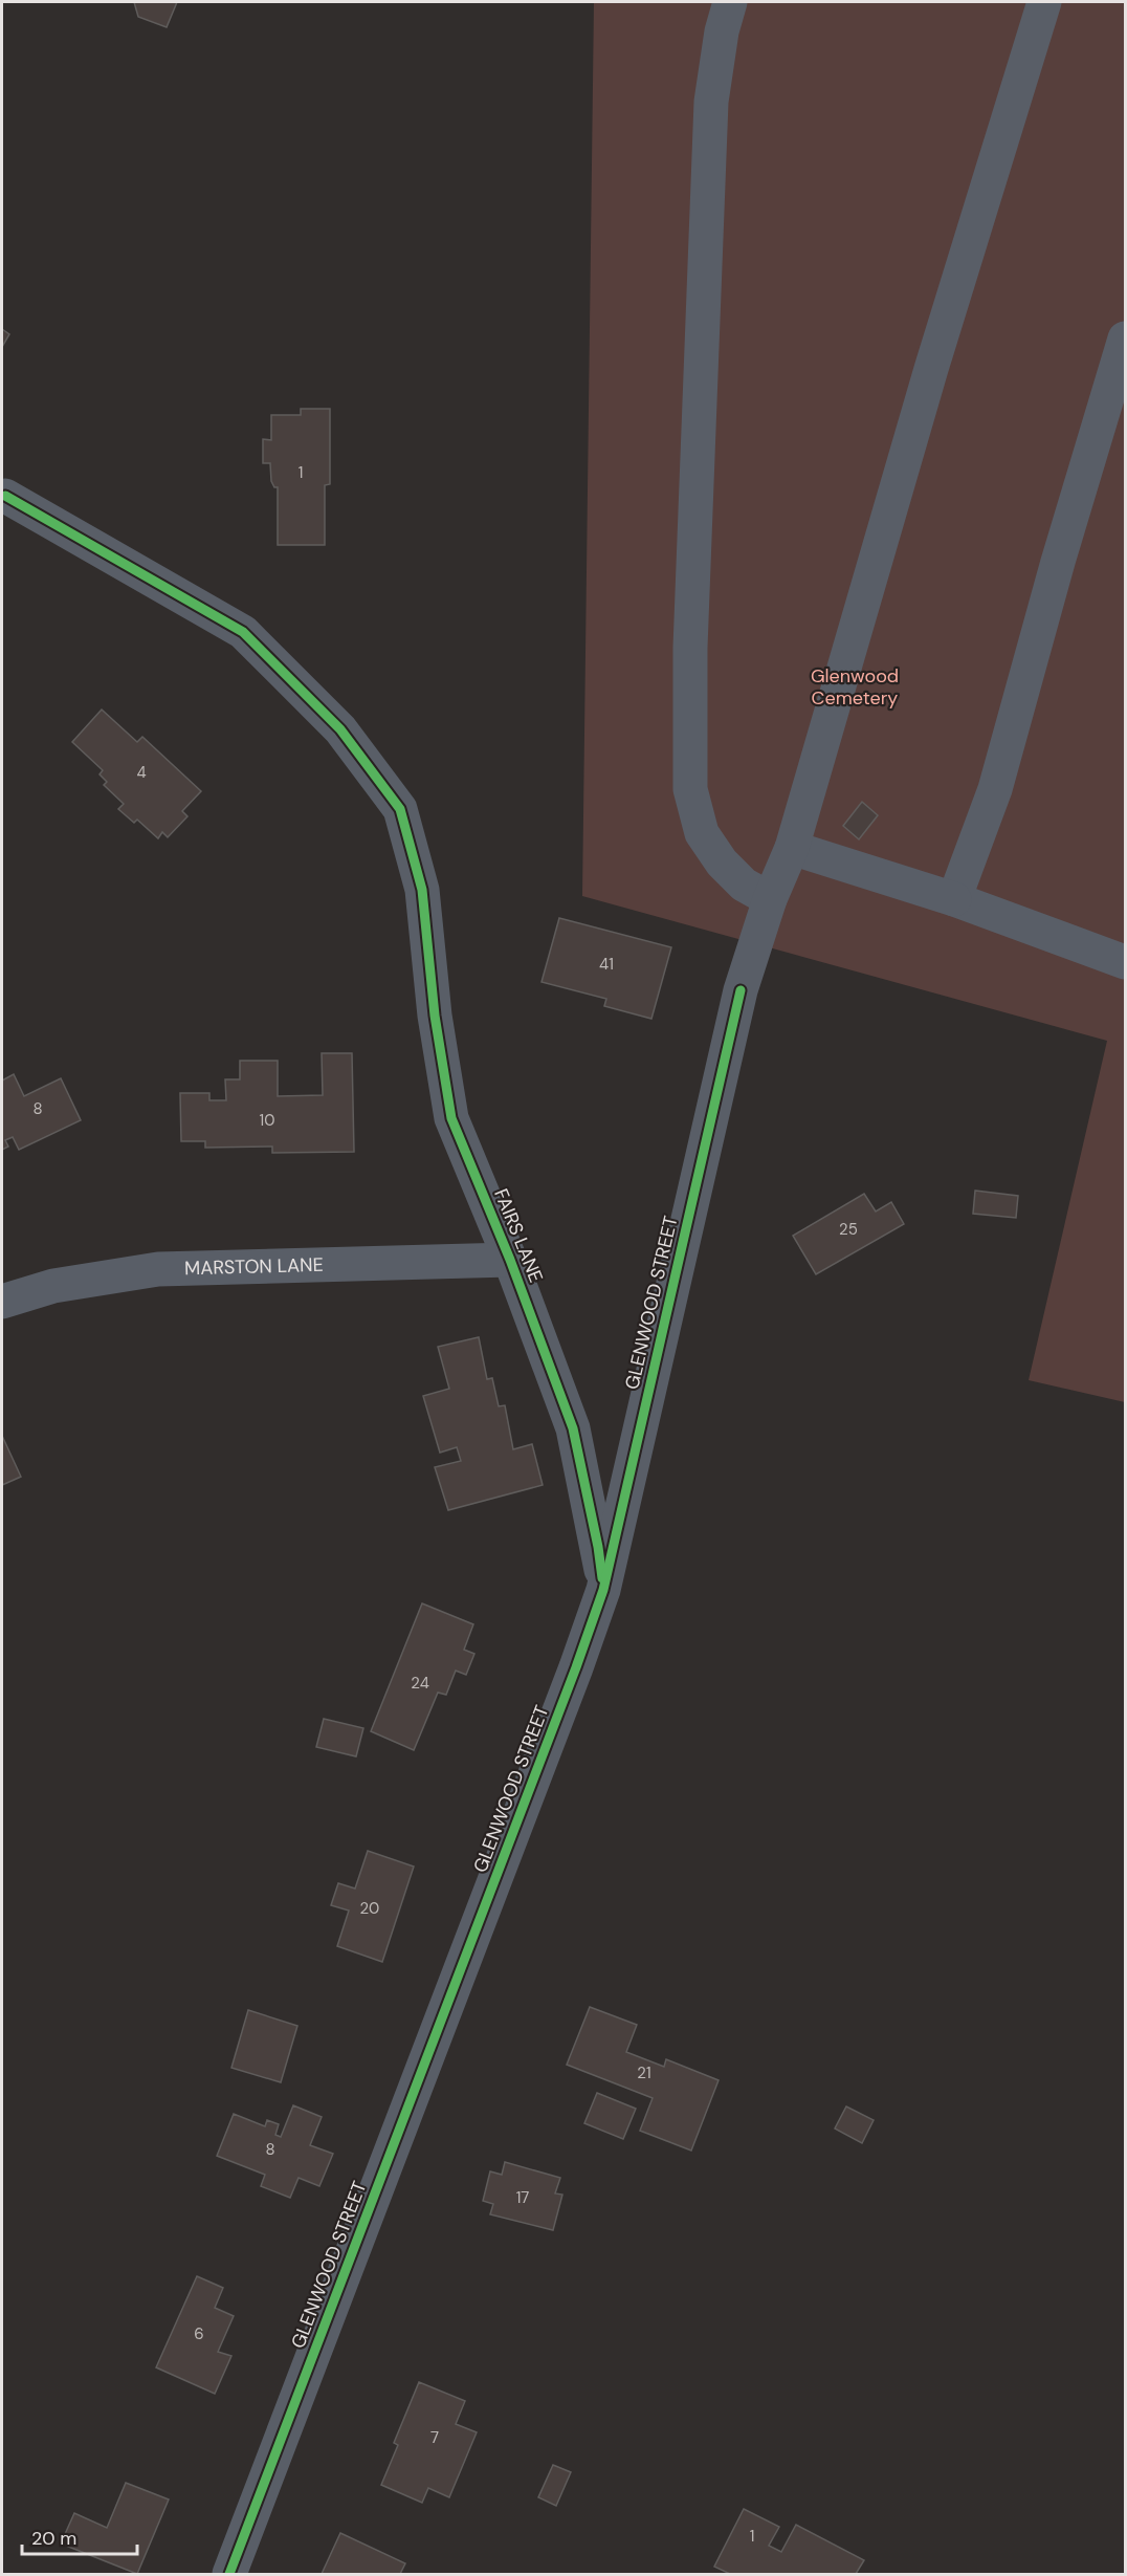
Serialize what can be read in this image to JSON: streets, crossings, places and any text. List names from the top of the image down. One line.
{"streets":{"street":["FAIRS LANE","MARSTON LANE","GLENWOOD STREET"]},"crossings":[["FAIRS LANE","MARSTON LANE"],["FAIRS LANE","GLENWOOD STREET"]],"parks":["Glenwood Cemetery"],"house_numbers":["1","4","41","8","10","25","24","20","21","8","17","6","7","1"],"scale_bar":"20 m"}
